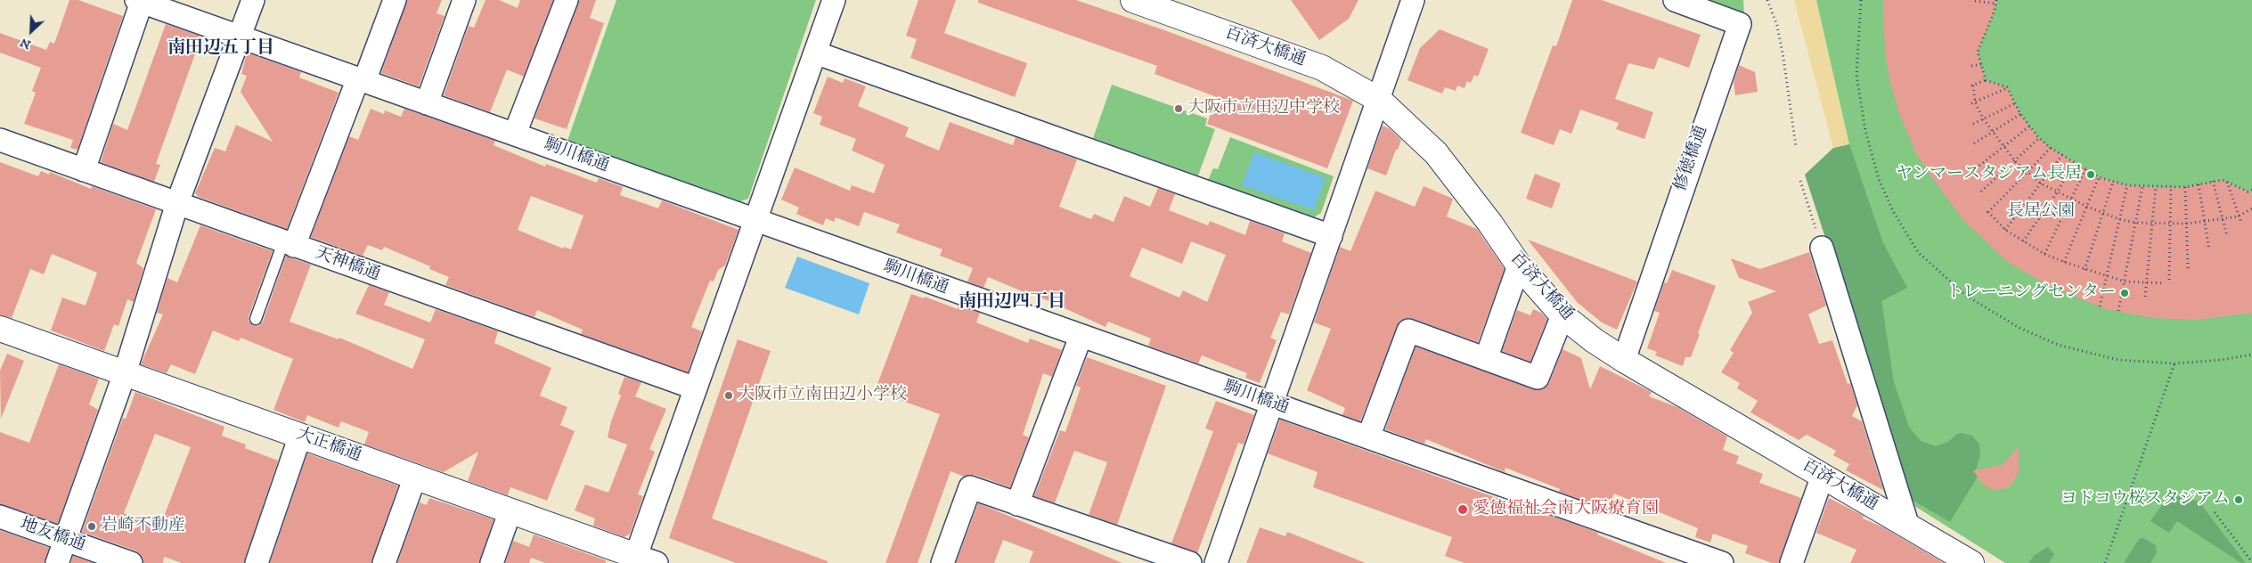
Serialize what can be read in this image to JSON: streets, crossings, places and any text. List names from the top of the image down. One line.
{"streets":{"street":["百済大橋通","駒川橋通","修徳橋通","天神橋通","大正橋通","地友橋通"]},"crossings":[["百済大橋通","修徳橋通"]],"districts":["南田辺五丁目","南田辺四丁目"],"parks":["長居公園"],"places":["大阪市立田辺中学校","ヤンマースタジアム長居","トレーニングセンター","大阪市立南田辺小学校","ヨドコウ桜スタジアム","愛徳福祉会南大阪療育園","岩崎不動産"],"north":"bottom left"}
